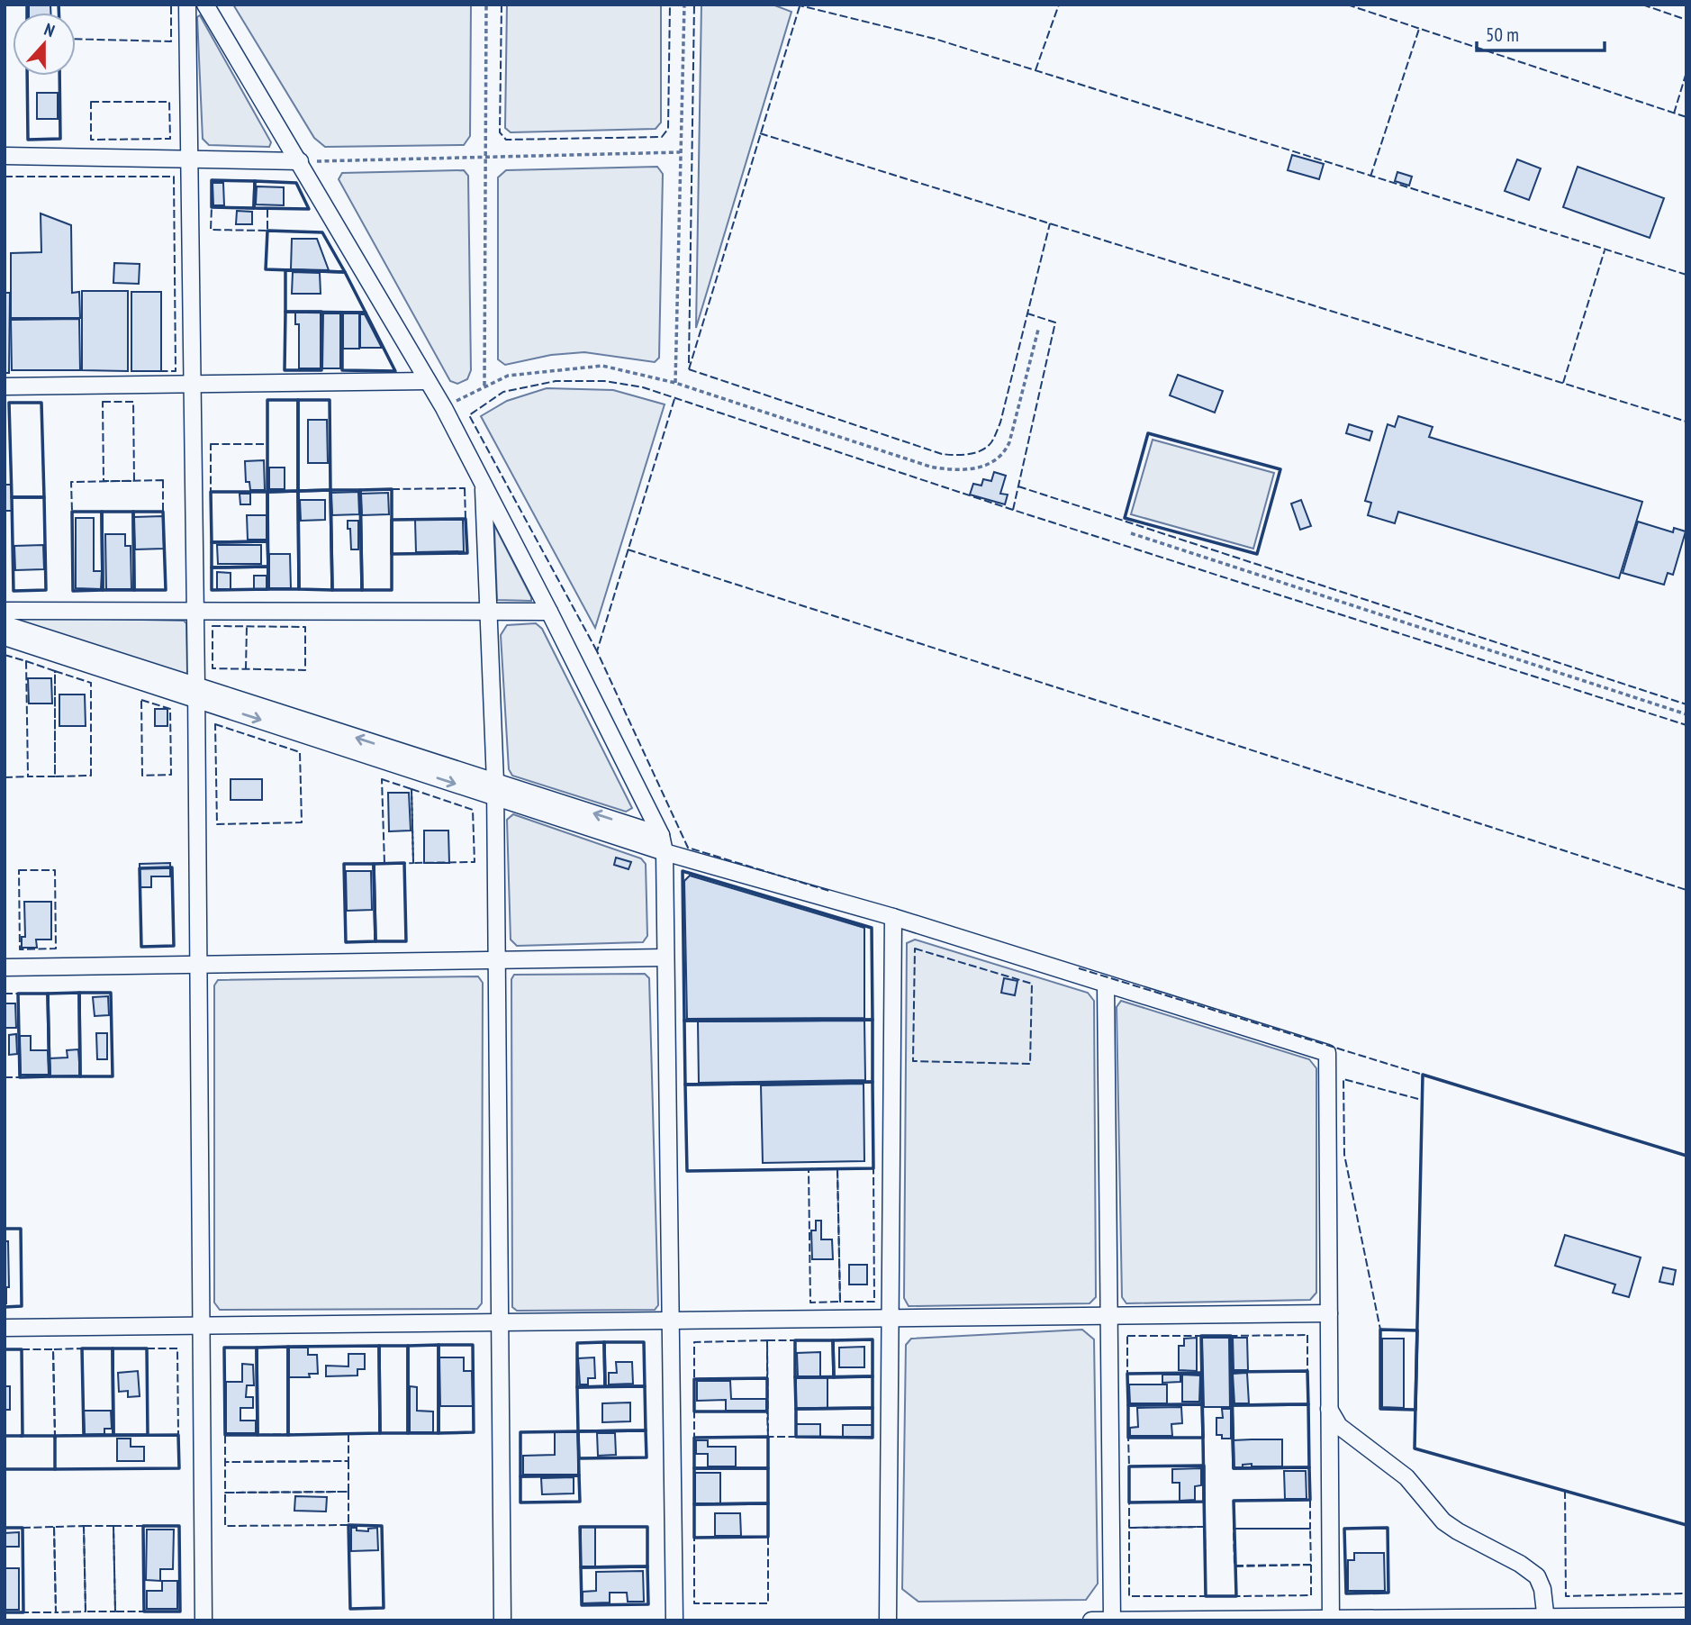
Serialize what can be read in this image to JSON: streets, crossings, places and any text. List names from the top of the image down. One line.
{"scale_bar":"50 m","north":"top"}
